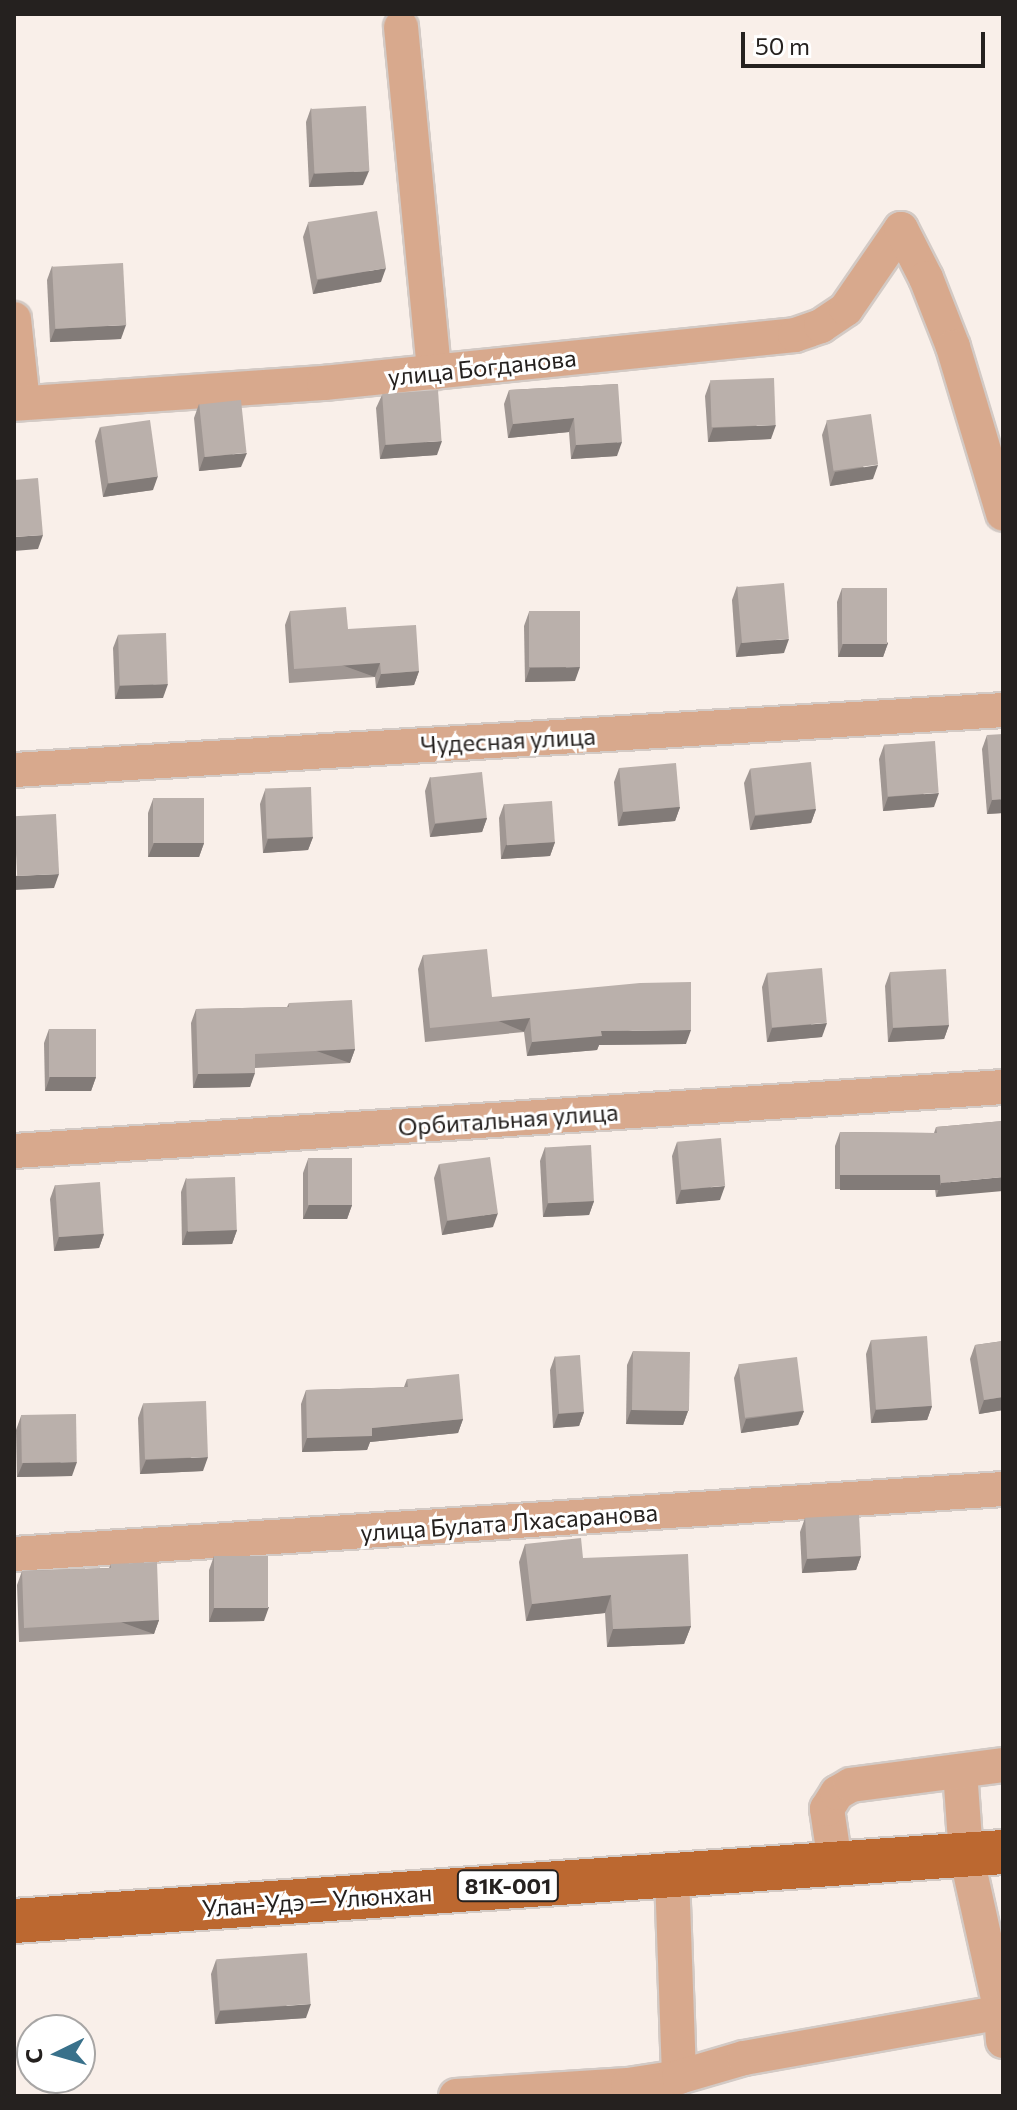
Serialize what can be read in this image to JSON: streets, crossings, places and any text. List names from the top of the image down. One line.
{"streets":{"main road":["81К-001","Улан-Удэ — Улюнхан"],"street":["улица Богданова","Чудесная улица","Орбитальная улица","улица Булата Лхасаранова"]},"scale_bar":"50 m","north":"left"}
